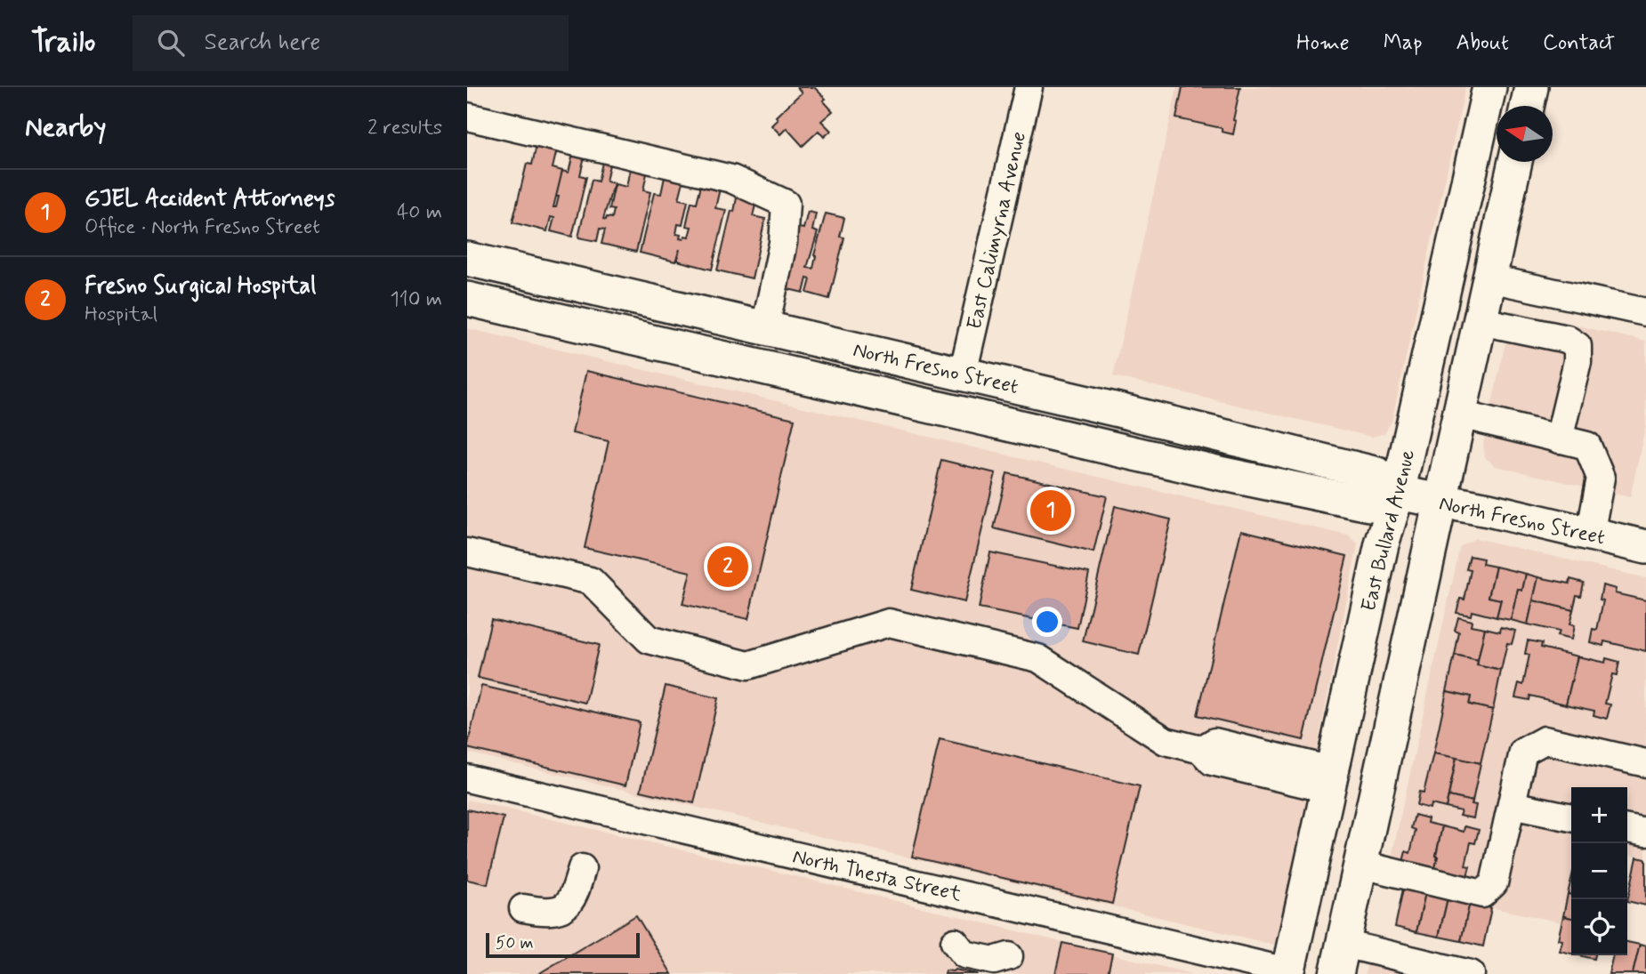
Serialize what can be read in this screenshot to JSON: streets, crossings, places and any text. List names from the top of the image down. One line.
{"streets":{"main road":["North Fresno Street","East Bullard Avenue"],"street":["East Calimyrna Avenue","North Thesta Street"]},"crossings":[["East Calimyrna Avenue","North Fresno Street"],["North Fresno Street","East Bullard Avenue"],["East Bullard Avenue","North Thesta Street"]],"scale_bar":"50 m","north":"left","page":{"header":"Trailo","search":"Search here","nav":["Home","Map","About","Contact"],"heading":["Nearby","2 results"],"list":[{"mark":"1","name":"GJEL Accident Attorneys","note":"Office · North Fresno Street","value":"40 m"},{"mark":"2","name":"Fresno Surgical Hospital","note":"Hospital","value":"110 m"}],"pins":["1","2"],"map_buttons":["+","−"],"scale":"50 m"}}
